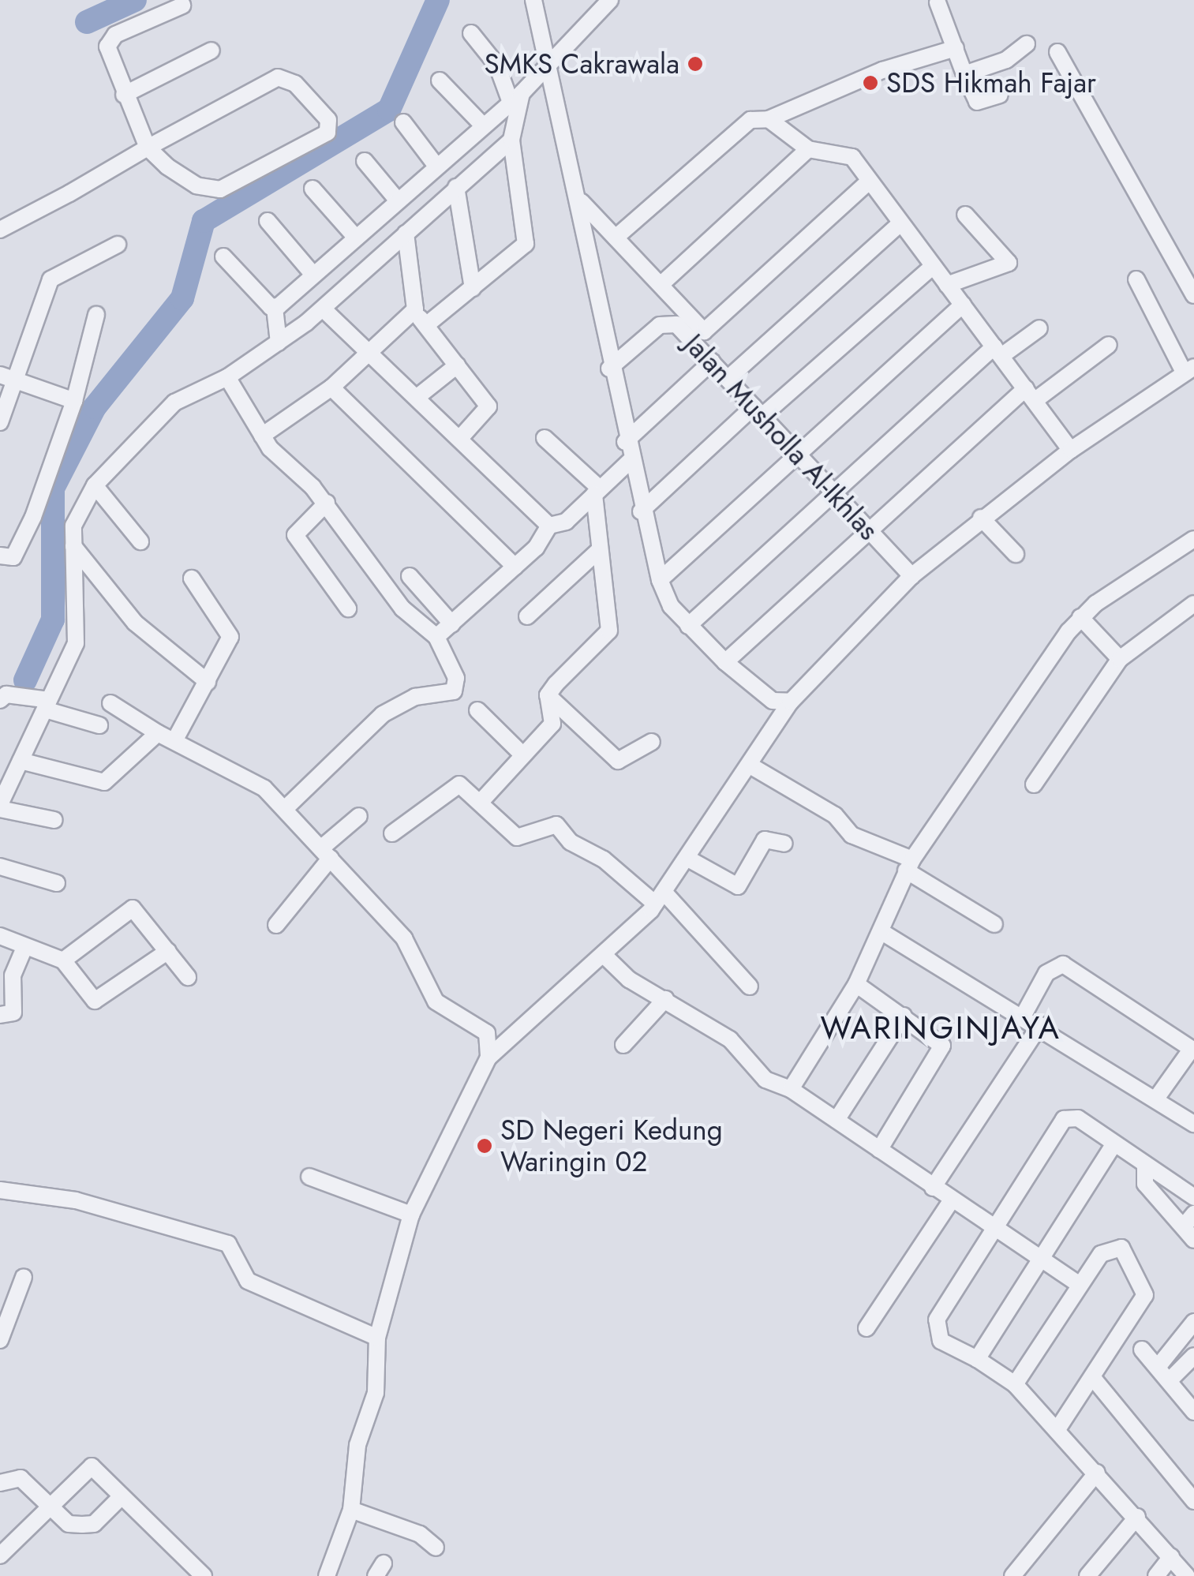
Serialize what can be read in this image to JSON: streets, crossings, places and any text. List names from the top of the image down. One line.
{"streets":{"street":["Jalan Musholla Al-Ikhlas"]},"districts":["WARINGINJAYA"],"places":["SMKS Cakrawala","SDS Hikmah Fajar","SD Negeri Kedung Waringin 02"]}
